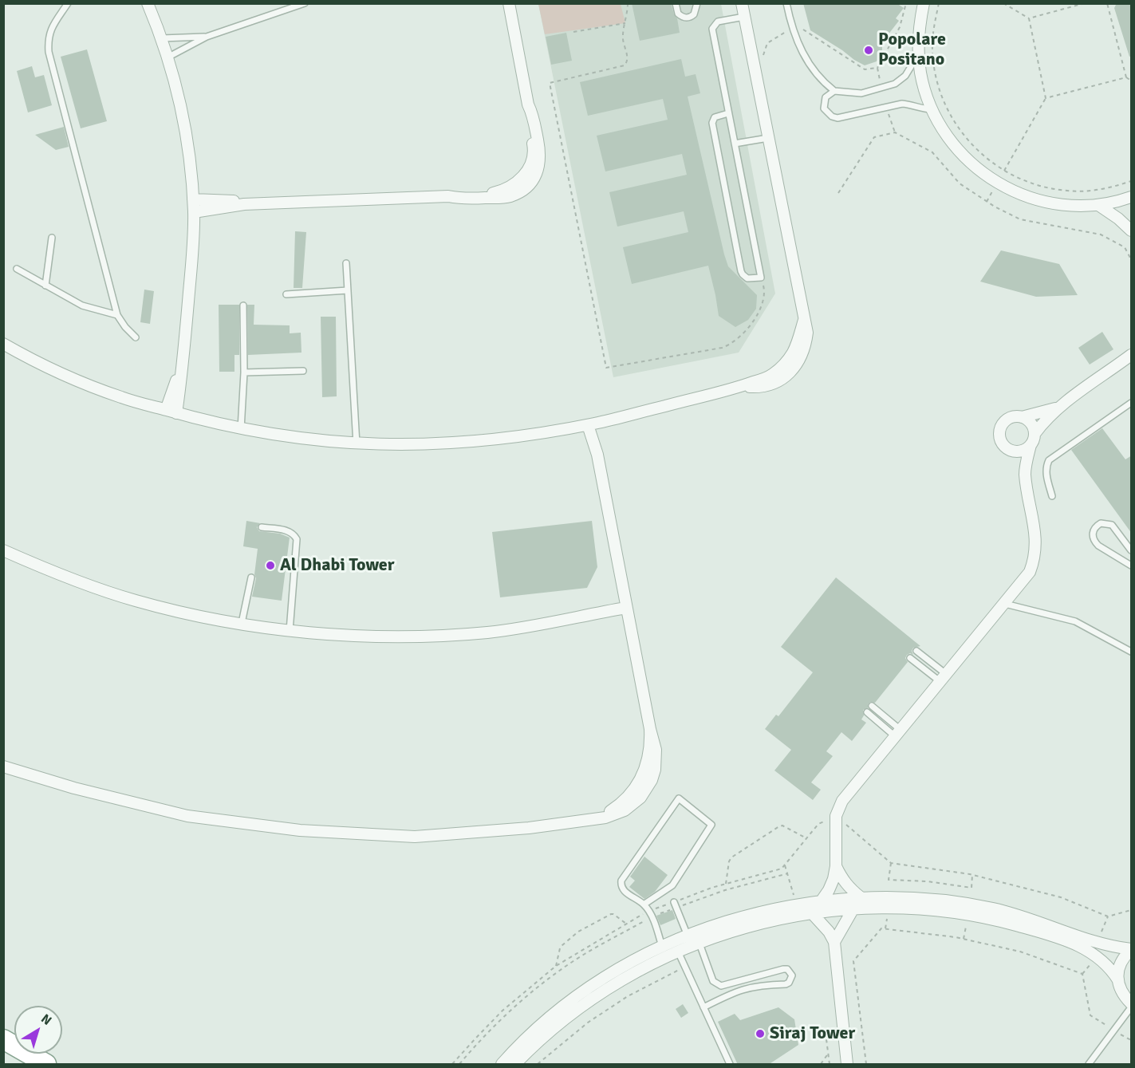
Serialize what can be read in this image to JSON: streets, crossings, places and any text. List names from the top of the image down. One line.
{"places":["Popolare Positano","Al Dhabi Tower","Siraj Tower"],"north":"top right"}
